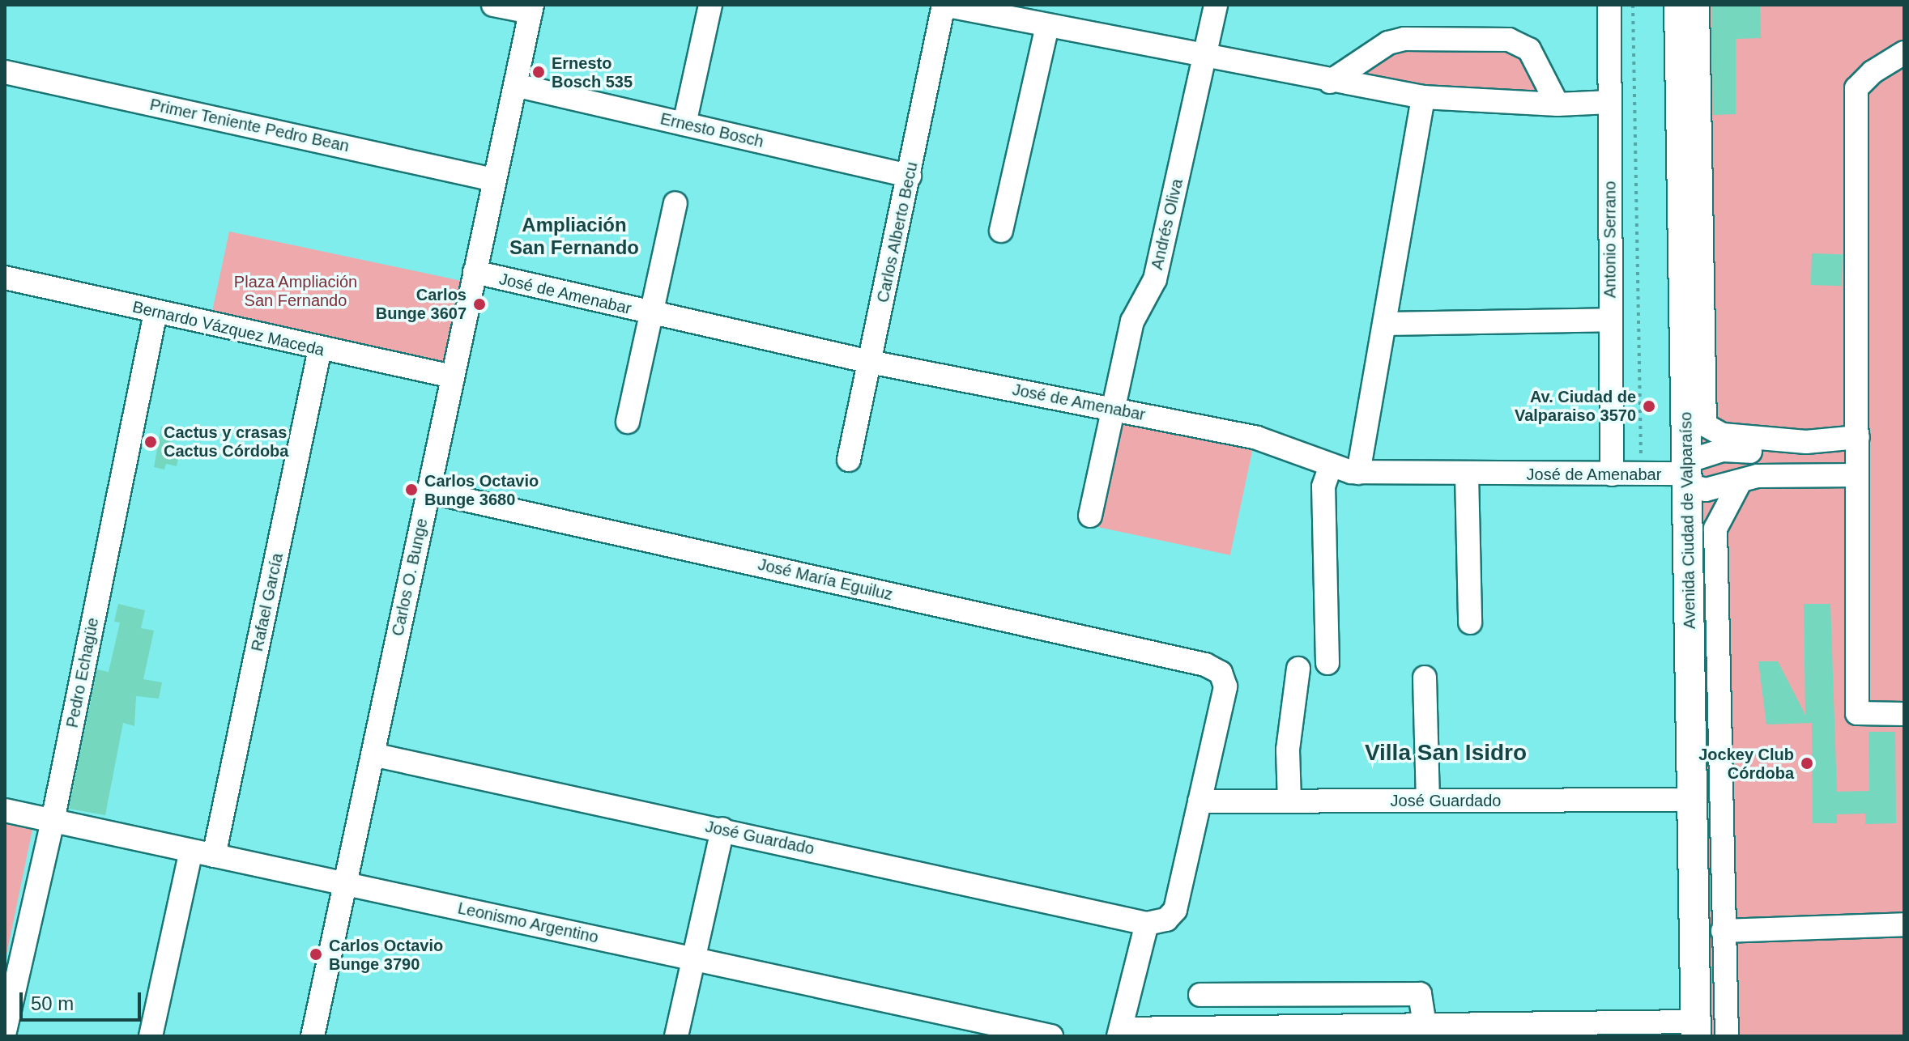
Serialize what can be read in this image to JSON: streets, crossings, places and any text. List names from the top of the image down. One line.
{"streets":{"main road":["Avenida Ciudad de Valparaíso"],"street":["Primer Teniente Pedro Bean","Ernesto Bosch","Andrés Oliva","Carlos Alberto Becu","Antonio Serrano","José de Amenabar","Bernardo Vázquez Maceda","Carlos O. Bunge","José María Eguiluz","Rafael García","Pedro Echagüe","José Guardado","Leonismo Argentino"]},"crossings":[["Primer Teniente Pedro Bean","Carlos O. Bunge"],["Ernesto Bosch","Carlos Alberto Becu"],["Ernesto Bosch","Carlos O. Bunge"],["Andrés Oliva","José de Amenabar"],["Carlos Alberto Becu","José de Amenabar"],["Antonio Serrano","José de Amenabar"],["José de Amenabar","Avenida Ciudad de Valparaíso"],["José de Amenabar","Carlos O. Bunge"],["Bernardo Vázquez Maceda","Carlos O. Bunge"],["Bernardo Vázquez Maceda","Rafael García"],["Bernardo Vázquez Maceda","Pedro Echagüe"],["Avenida Ciudad de Valparaíso","José Guardado"],["Carlos O. Bunge","José María Eguiluz"],["Carlos O. Bunge","José Guardado"],["Carlos O. Bunge","Leonismo Argentino"],["José María Eguiluz","José Guardado"],["Rafael García","Leonismo Argentino"],["Pedro Echagüe","Leonismo Argentino"]],"districts":["Ampliación San Fernando","Villa San Isidro"],"parks":["Plaza Ampliación San Fernando"],"places":["Ernesto Bosch 535","Carlos Bunge 3607","Av. Ciudad de Valparaiso 3570","Cactus y crasas Cactus Córdoba","Carlos Octavio Bunge 3680","Jockey Club Córdoba","Carlos Octavio Bunge 3790"],"scale_bar":"50 m"}
